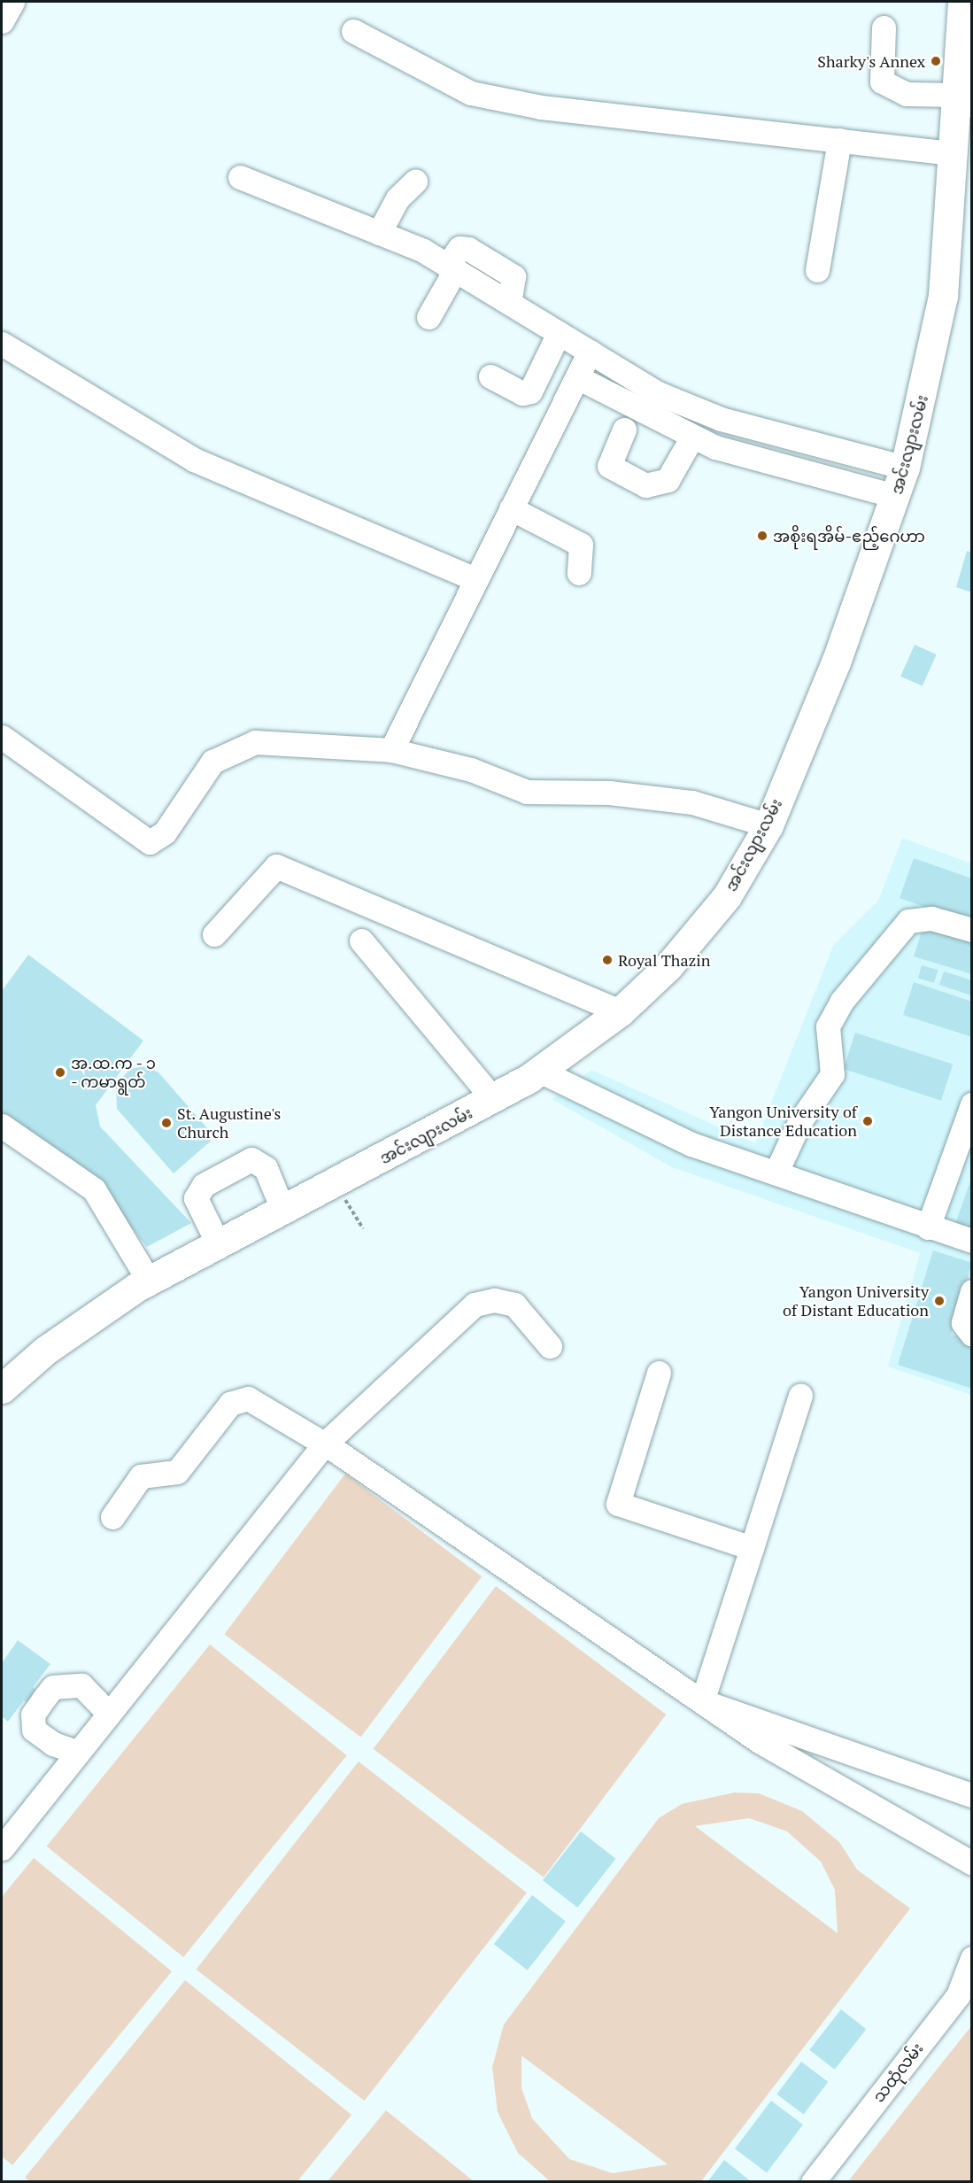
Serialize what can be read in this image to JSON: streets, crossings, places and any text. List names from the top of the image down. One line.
{"streets":{"main road":["အင်းလျားလမ်း"],"street":["သထုံလမ်း"]},"places":["Sharky's Annex","အစိုးရအိမ်-ဧည့်ဂေဟာ","Royal Thazin","အ.ထ.က - ၁ - ကမာရွတ်","Yangon University of Distance Education","St. Augustine's Church","Yangon University of Distant Education"]}
